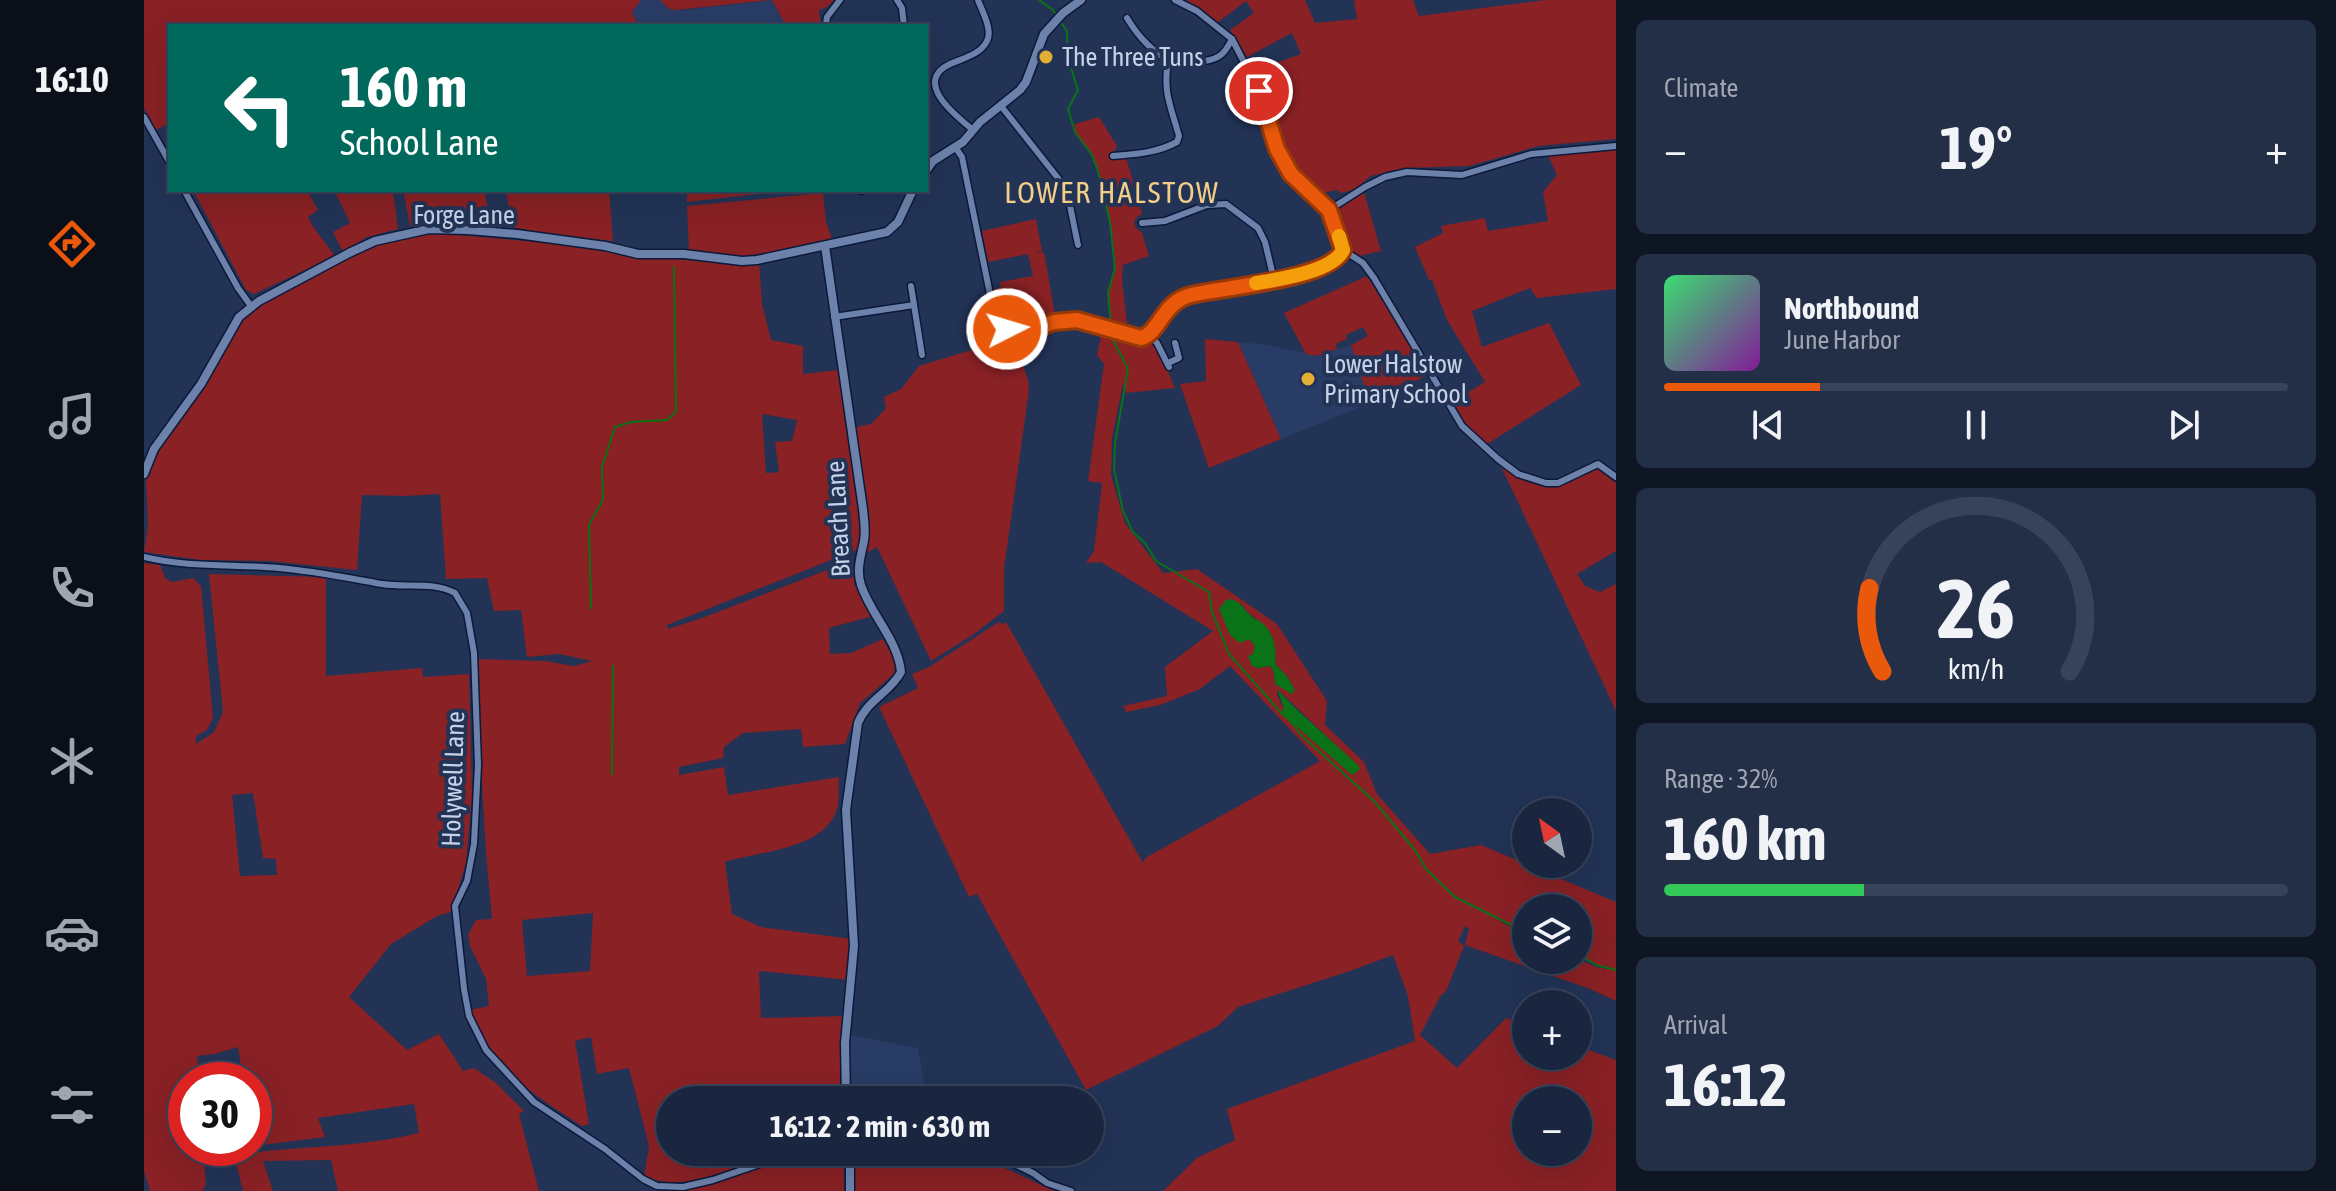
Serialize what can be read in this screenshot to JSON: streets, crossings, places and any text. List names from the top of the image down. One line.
{"streets":{"street":["Forge Lane","Breach Lane","Holywell Lane"]},"crossings":[["Forge Lane","Breach Lane"]],"districts":["LOWER HALSTOW"],"places":["The Three Tuns","Lower Halstow Primary School"],"north":"top left","page":{"tabs":"16:10","tile":["Climate",["Range · 32%","160 km"],["Arrival","16:12"]],"turn":["160 m","School Lane"],"heat":["−","19°","+"],"song":["Northbound","June Harbor"],"map_buttons":["+","−"],"limit":"30","trip":"16:12 · 2 min · 630 m","gauge":["26","km/h"]}}
